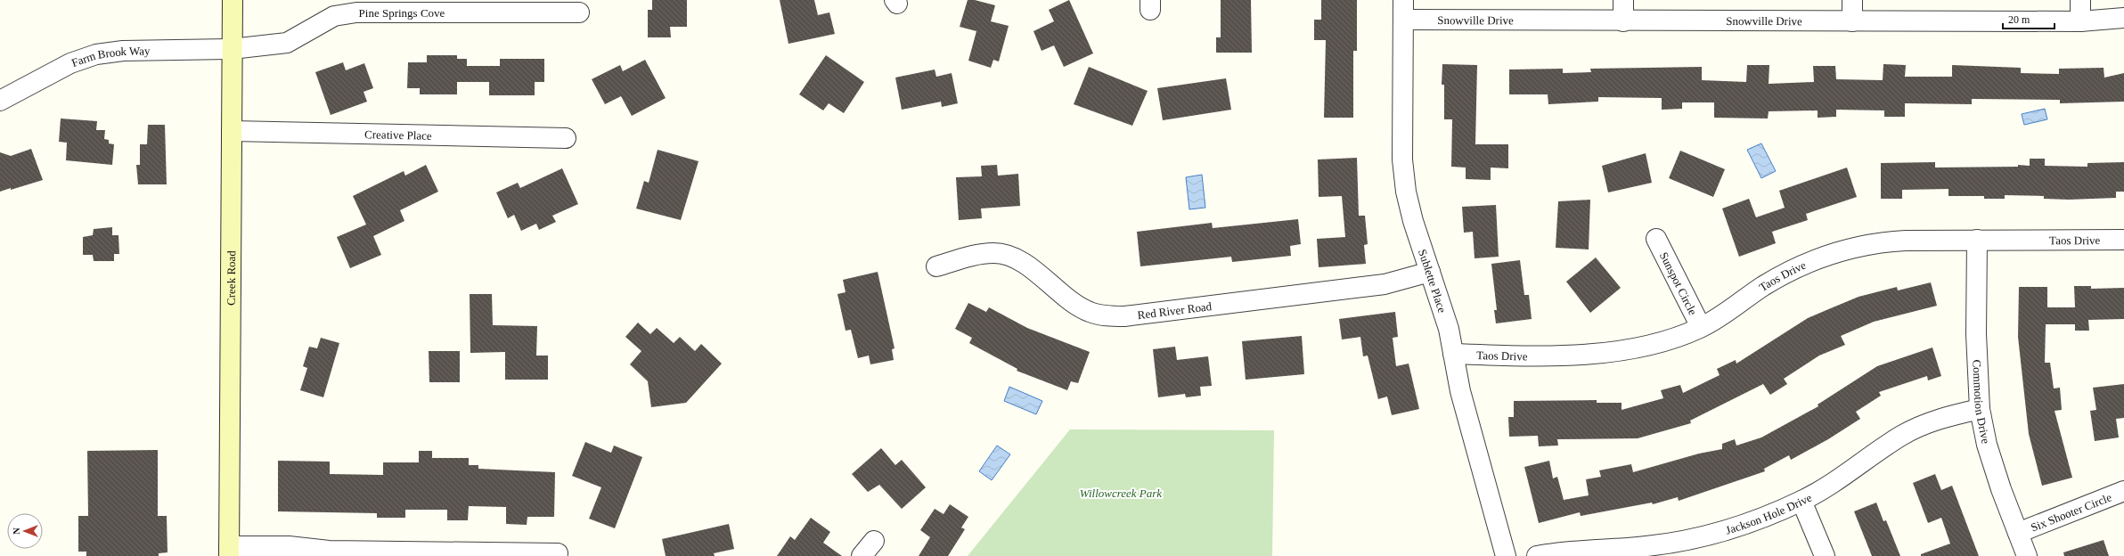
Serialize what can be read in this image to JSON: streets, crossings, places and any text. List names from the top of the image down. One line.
{"streets":{"street":["Pine Springs Cove","Snowville Drive","Farm Brook Way","Creative Place","Taos Drive","Creek Road","Sublette Place","Sunspot Circle","Red River Road","Commotion Drive","Jackson Hole Drive","Six Shooter Circle"]},"crossings":[["Pine Springs Cove","Farm Brook Way"],["Pine Springs Cove","Creek Road"],["Snowville Drive","Sublette Place"],["Farm Brook Way","Creek Road"],["Creative Place","Creek Road"],["Taos Drive","Sublette Place"],["Taos Drive","Sunspot Circle"],["Taos Drive","Commotion Drive"],["Sublette Place","Red River Road"],["Commotion Drive","Jackson Hole Drive"],["Commotion Drive","Six Shooter Circle"]],"parks":["Willowcreek Park"],"scale_bar":"20 m","north":"left"}
